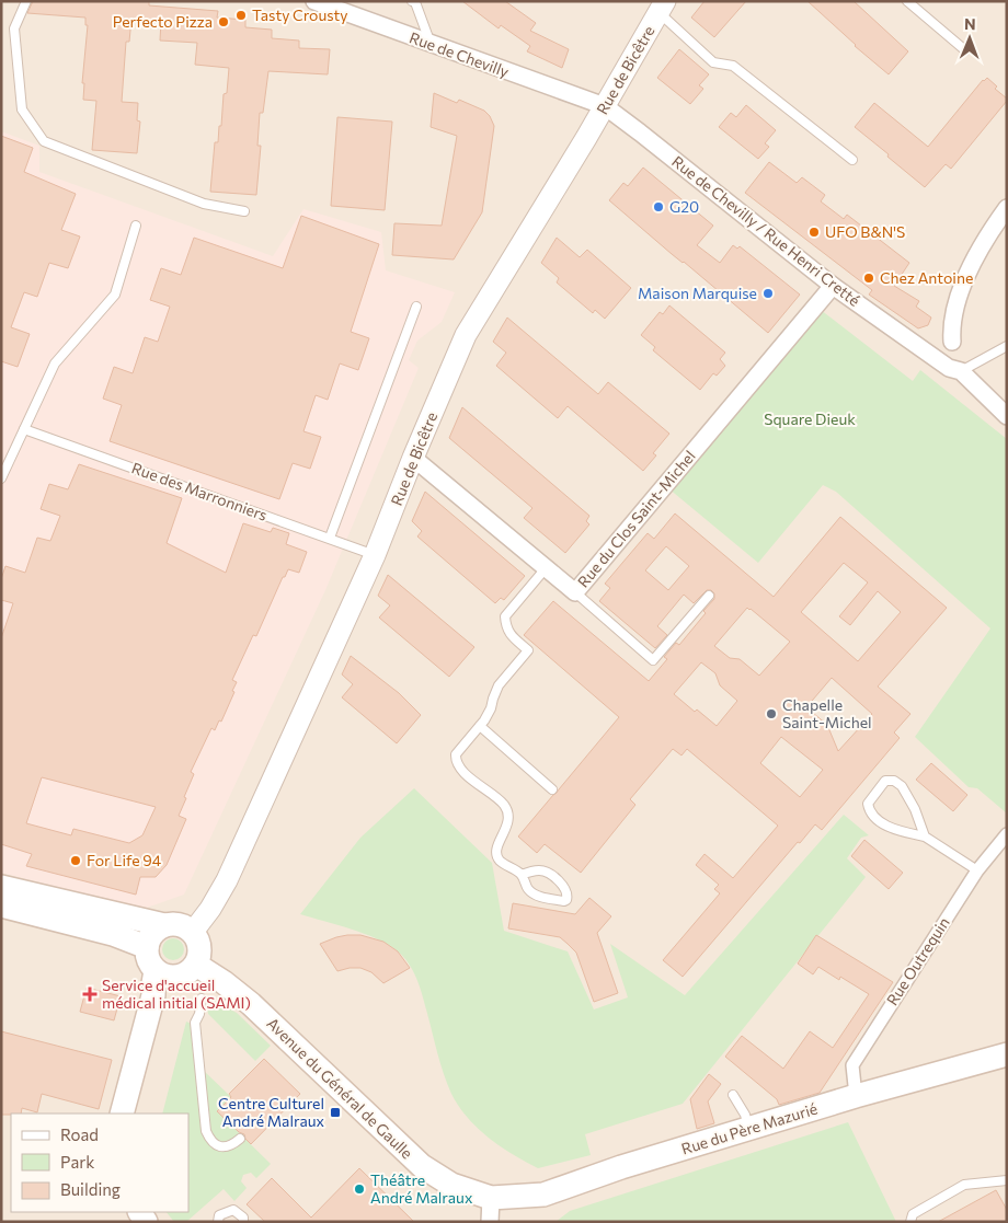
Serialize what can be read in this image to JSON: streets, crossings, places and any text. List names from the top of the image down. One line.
{"streets":{"main road":["Avenue du Général de Gaulle","Rue du Père Mazurié"],"street":["Rue de Chevilly","Rue de Bicêtre","Rue de Chevilly / Rue Henri Cretté","Rue du Clos Saint-Michel","Rue Outrequin"],"lane":["Rue des Marronniers"]},"crossings":[["Rue de Chevilly","Rue de Bicêtre"],["Rue de Chevilly","Rue de Chevilly / Rue Henri Cretté"],["Rue de Bicêtre","Rue de Chevilly / Rue Henri Cretté"],["Rue de Bicêtre","Rue des Marronniers"],["Rue de Bicêtre","Rue du Clos Saint-Michel"],["Rue de Bicêtre","Avenue du Général de Gaulle"],["Rue de Chevilly / Rue Henri Cretté","Rue du Clos Saint-Michel"],["Rue Outrequin","Rue du Père Mazurié"],["Avenue du Général de Gaulle","Rue du Père Mazurié"]],"parks":["Square Dieuk"],"places":{"other":["Tasty Crousty","Perfecto Pizza","G20","UFO B&N'S","Chez Antoine","Maison Marquise","Chapelle Saint-Michel","For Life 94","Théâtre André Malraux"],"health":["Service d'accueil médical initial (SAMI)"],"transit":["Centre Culturel André Malraux"]},"legend":["Road","Park","Building"],"north":"top"}
